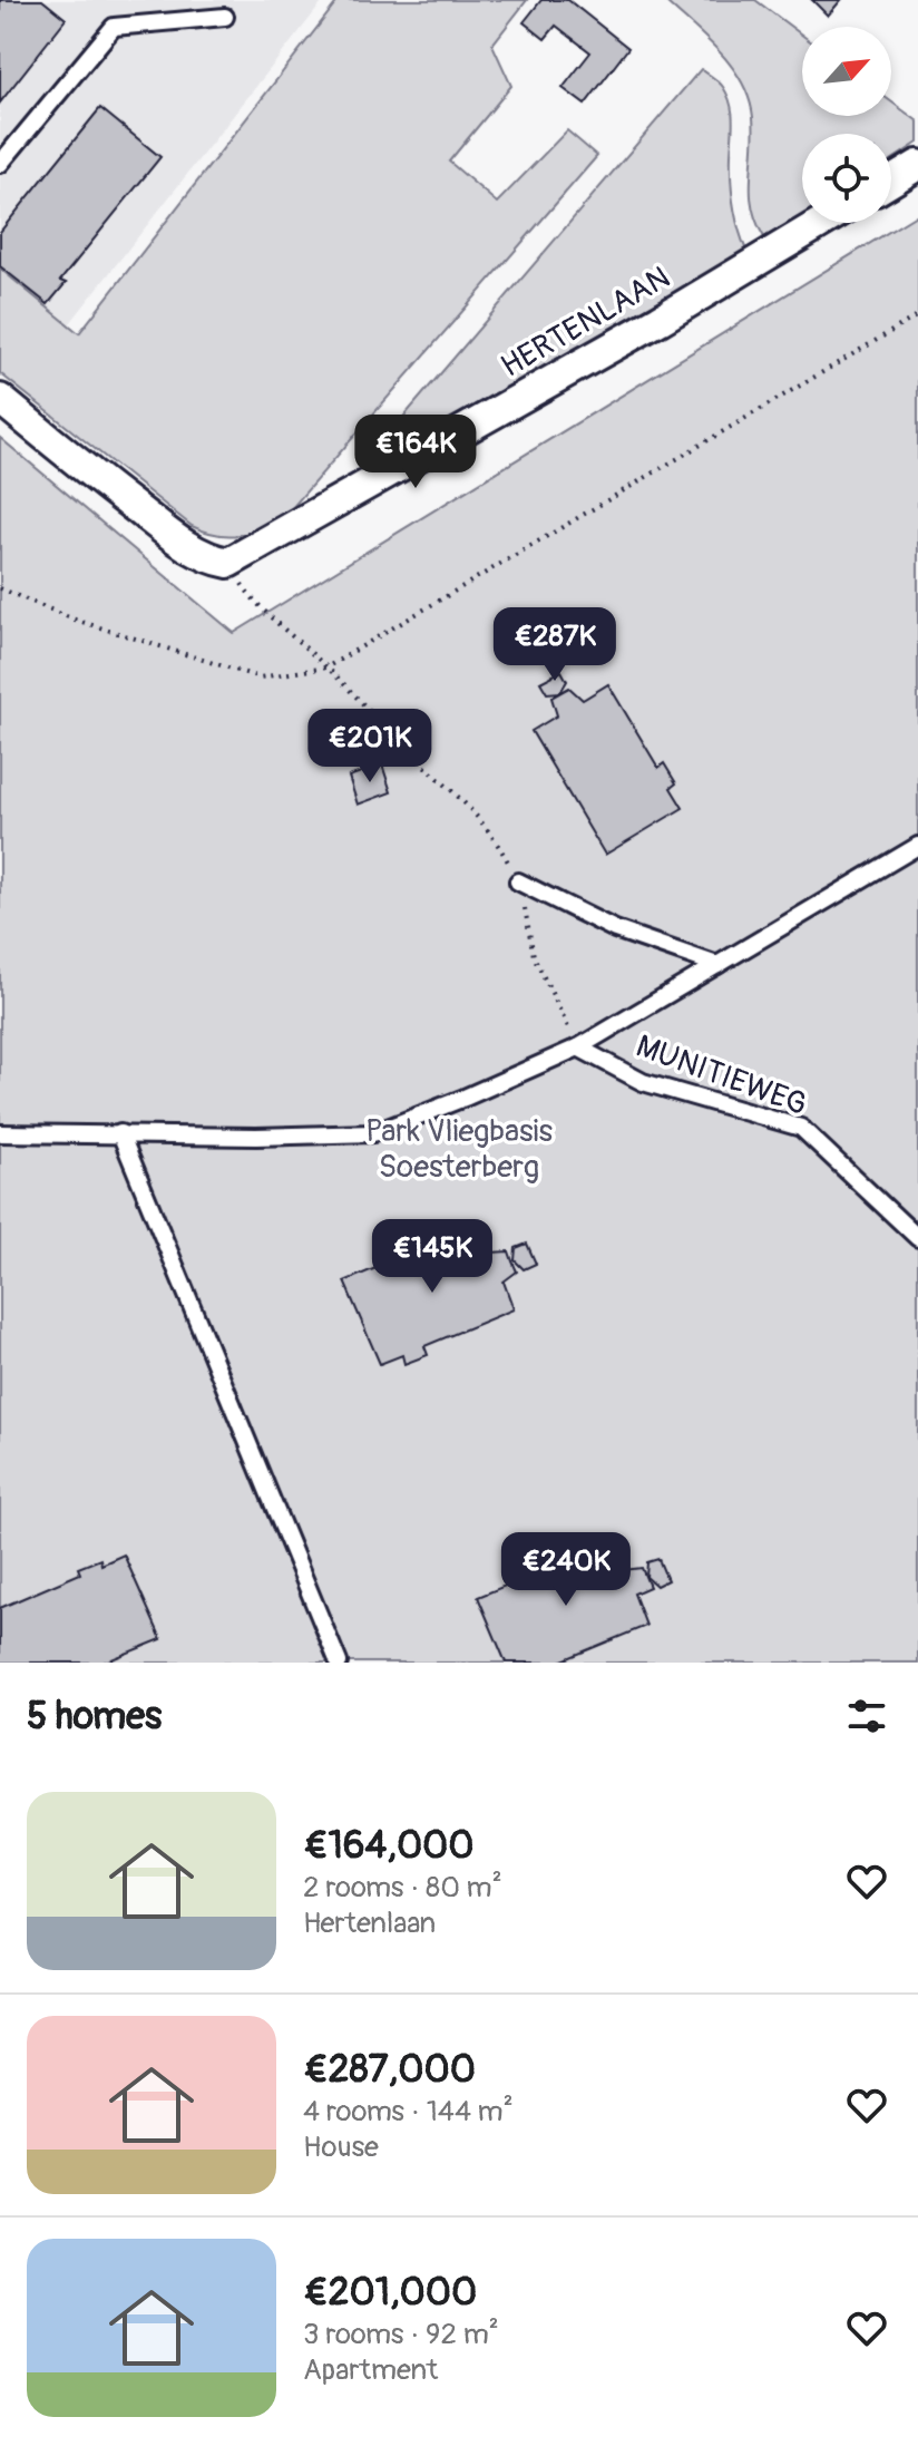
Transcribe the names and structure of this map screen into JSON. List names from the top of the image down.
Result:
{
  "streets": {
    "street": ["HERTENLAAN"],
    "lane": ["MUNITIEWEG"]
  },
  "parks": ["Park Vliegbasis Soesterberg"],
  "north": "top right",
  "page": {
    "price": [
      "€164K",
      "€287K",
      "€201K",
      "€145K",
      "€240K"
    ],
    "heading": "5 homes",
    "list": [
      {
        "name": "€164,000",
        "note": "2 rooms · 80 m² · Hertenlaan"
      },
      {
        "name": "€287,000",
        "note": "4 rooms · 144 m² · House"
      },
      {
        "name": "€201,000",
        "note": "3 rooms · 92 m² · Apartment"
      }
    ]
  }
}
